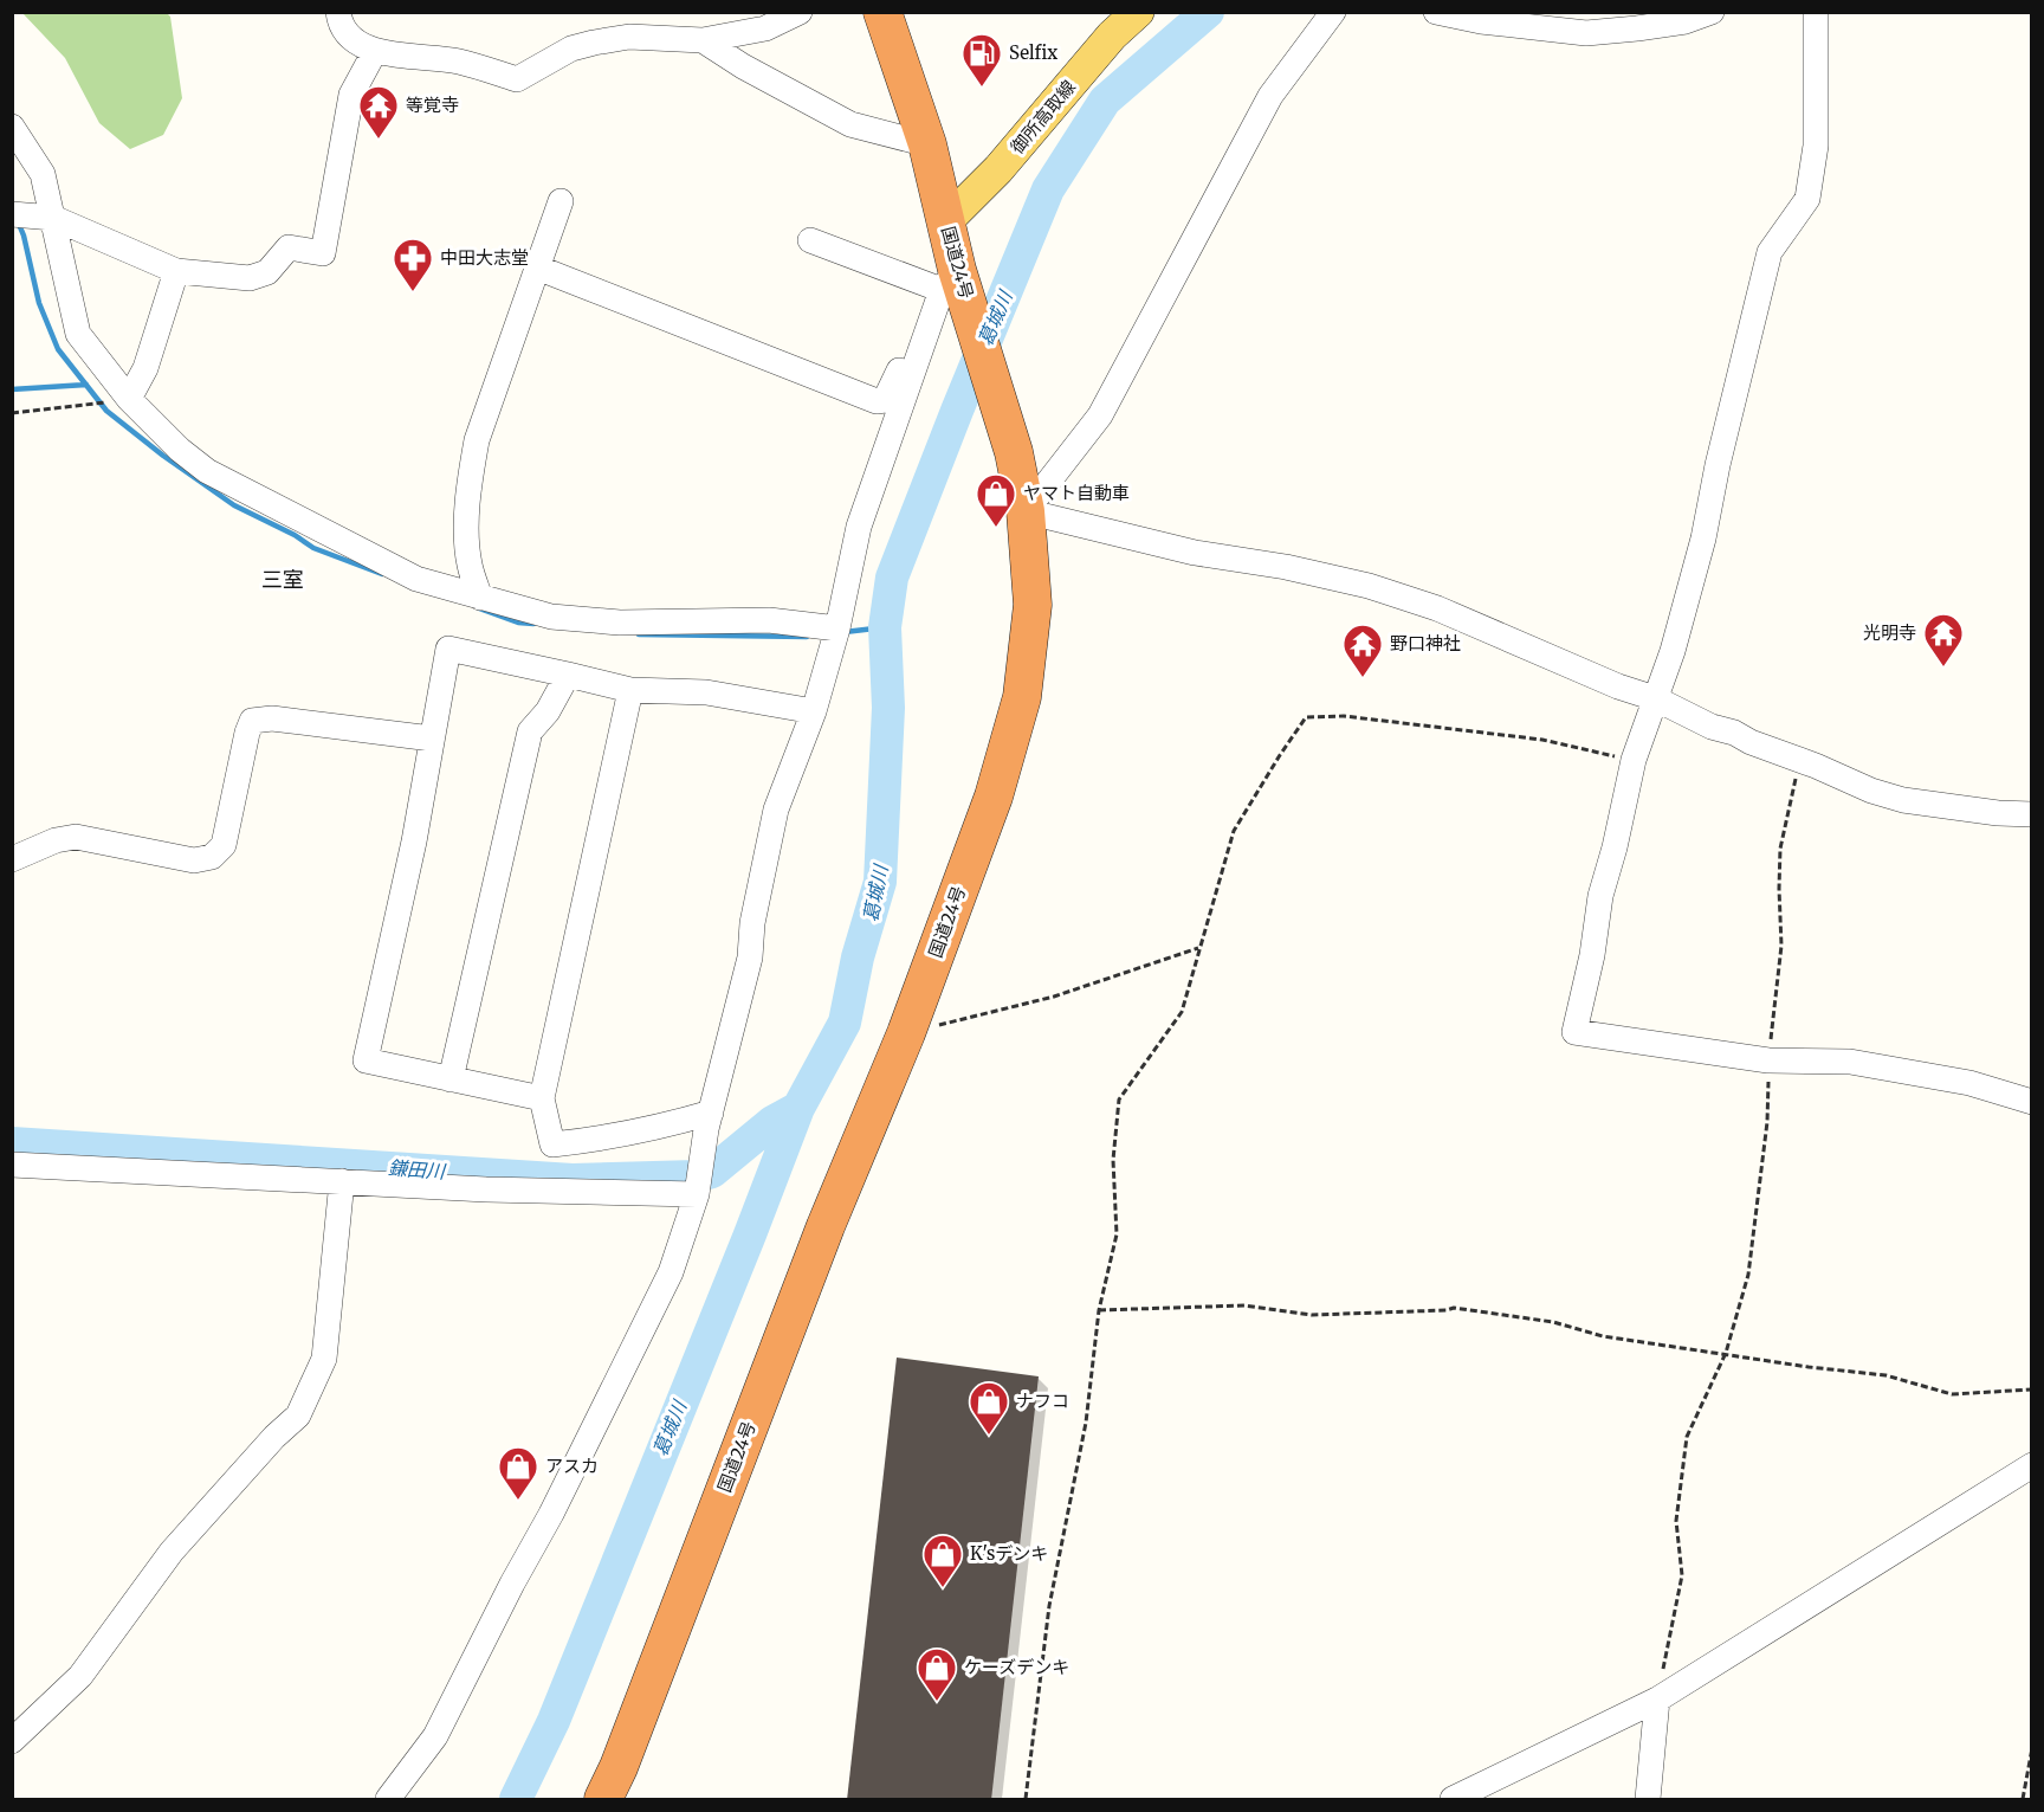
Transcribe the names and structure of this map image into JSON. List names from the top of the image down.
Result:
{
  "streets": {
    "highway": ["国道24号"],
    "main road": ["御所高取線"]
  },
  "crossings": [
    ["御所高取線", "国道24号"]
  ],
  "districts": ["三室"],
  "water": ["葛城川", "鎌田川"],
  "places": {
    "fuel station": ["Selfix"],
    "temple": ["等覚寺", "光明寺", "野口神社"],
    "pharmacy": ["中田大志堂"],
    "shop": [
      "ヤマト自動車",
      "ナフコ",
      "アスカ",
      "K'sデンキ",
      "ケーズデンキ"
    ]
  }
}
